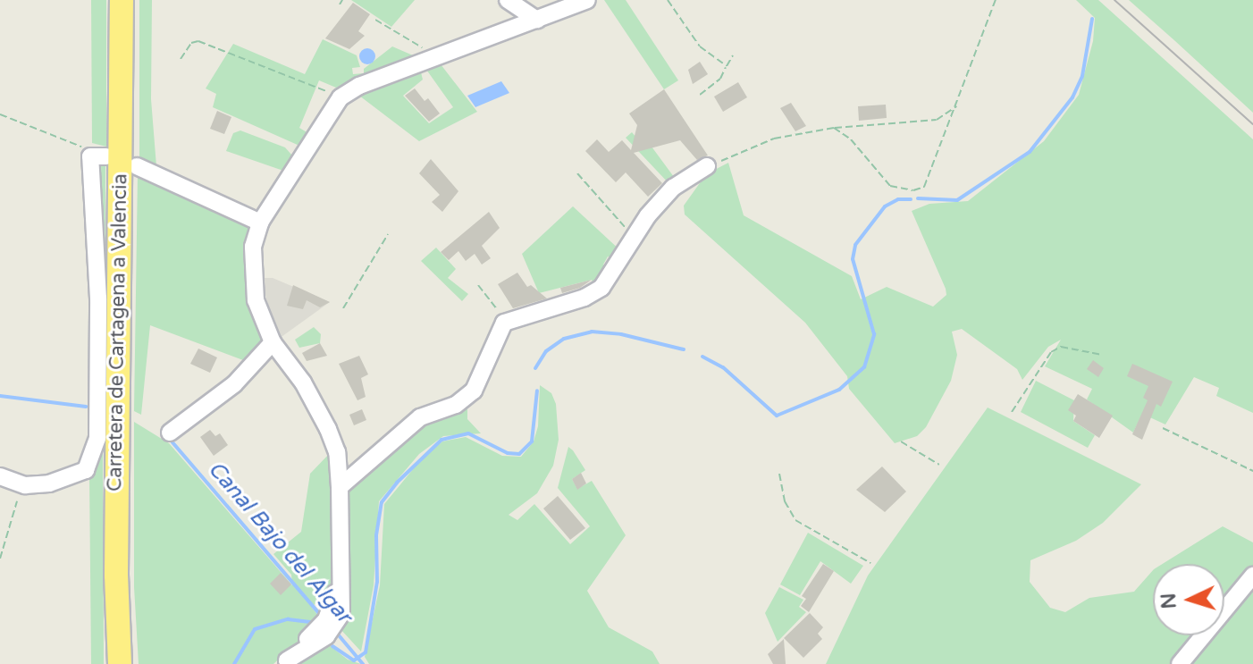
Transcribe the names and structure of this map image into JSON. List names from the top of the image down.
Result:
{
  "streets": {
    "highway": ["Carretera de Cartagena a Valencia"]
  },
  "water": ["Canal Bajo del Algar"],
  "north": "left"
}
